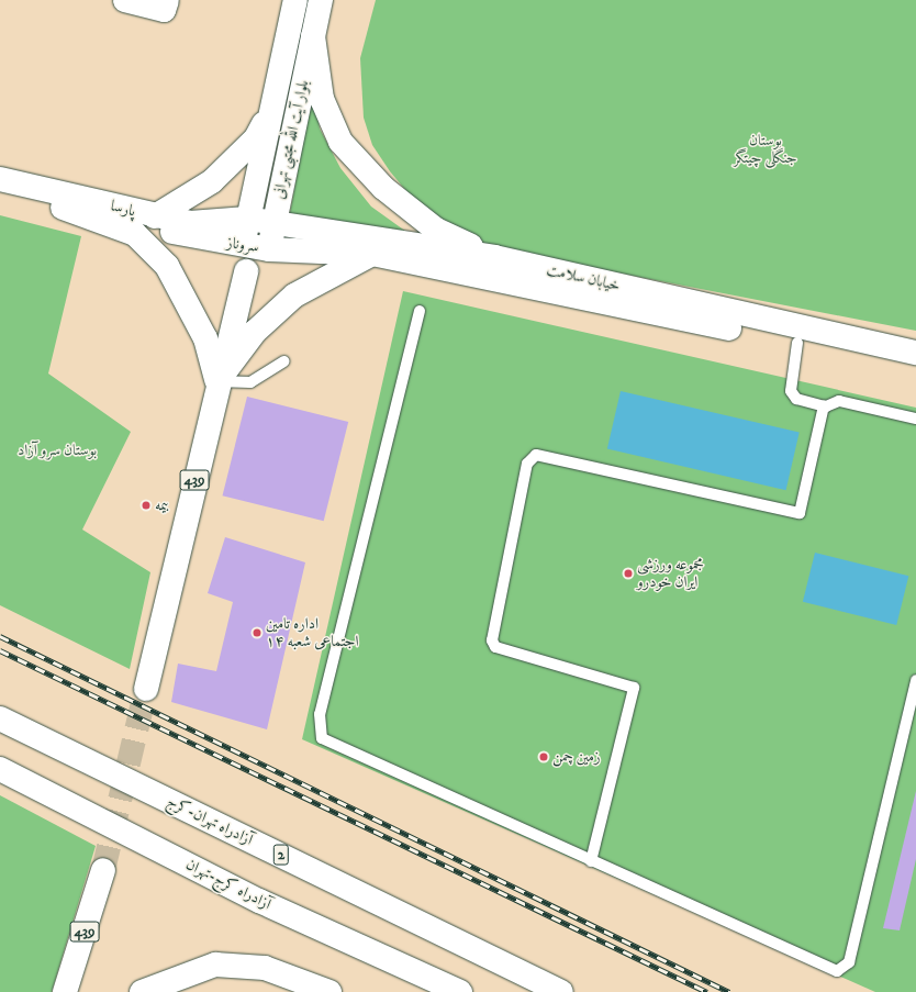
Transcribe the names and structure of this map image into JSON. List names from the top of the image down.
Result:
{
  "streets": {
    "main road": [
      "بلوار آیت الله مجتبی تهرانی",
      "پارسا",
      "سروناز",
      "خیابان سلامت",
      "439",
      "آزادراه تهران-کرج",
      "2",
      "آزادراه کرج-تهران"
    ]
  },
  "crossings": [
    ["بلوار آیت الله مجتبی تهرانی", "پارسا"],
    ["بلوار آیت الله مجتبی تهرانی", "سروناز"],
    ["بلوار آیت الله مجتبی تهرانی", "خیابان سلامت"],
    ["بلوار آیت الله مجتبی تهرانی", "439"],
    ["پارسا", "سروناز"],
    ["پارسا", "خیابان سلامت"],
    ["سروناز", "خیابان سلامت"]
  ],
  "parks": ["بوستان جنگلی چیتگر", "بوستان سرو آزاد"],
  "places": [
    "بیمه",
    "مجموعه ورزشی ایران خودرو",
    "اداره تامین اجتماعی شعبه ۱۴",
    "زمین چمن"
  ]
}
